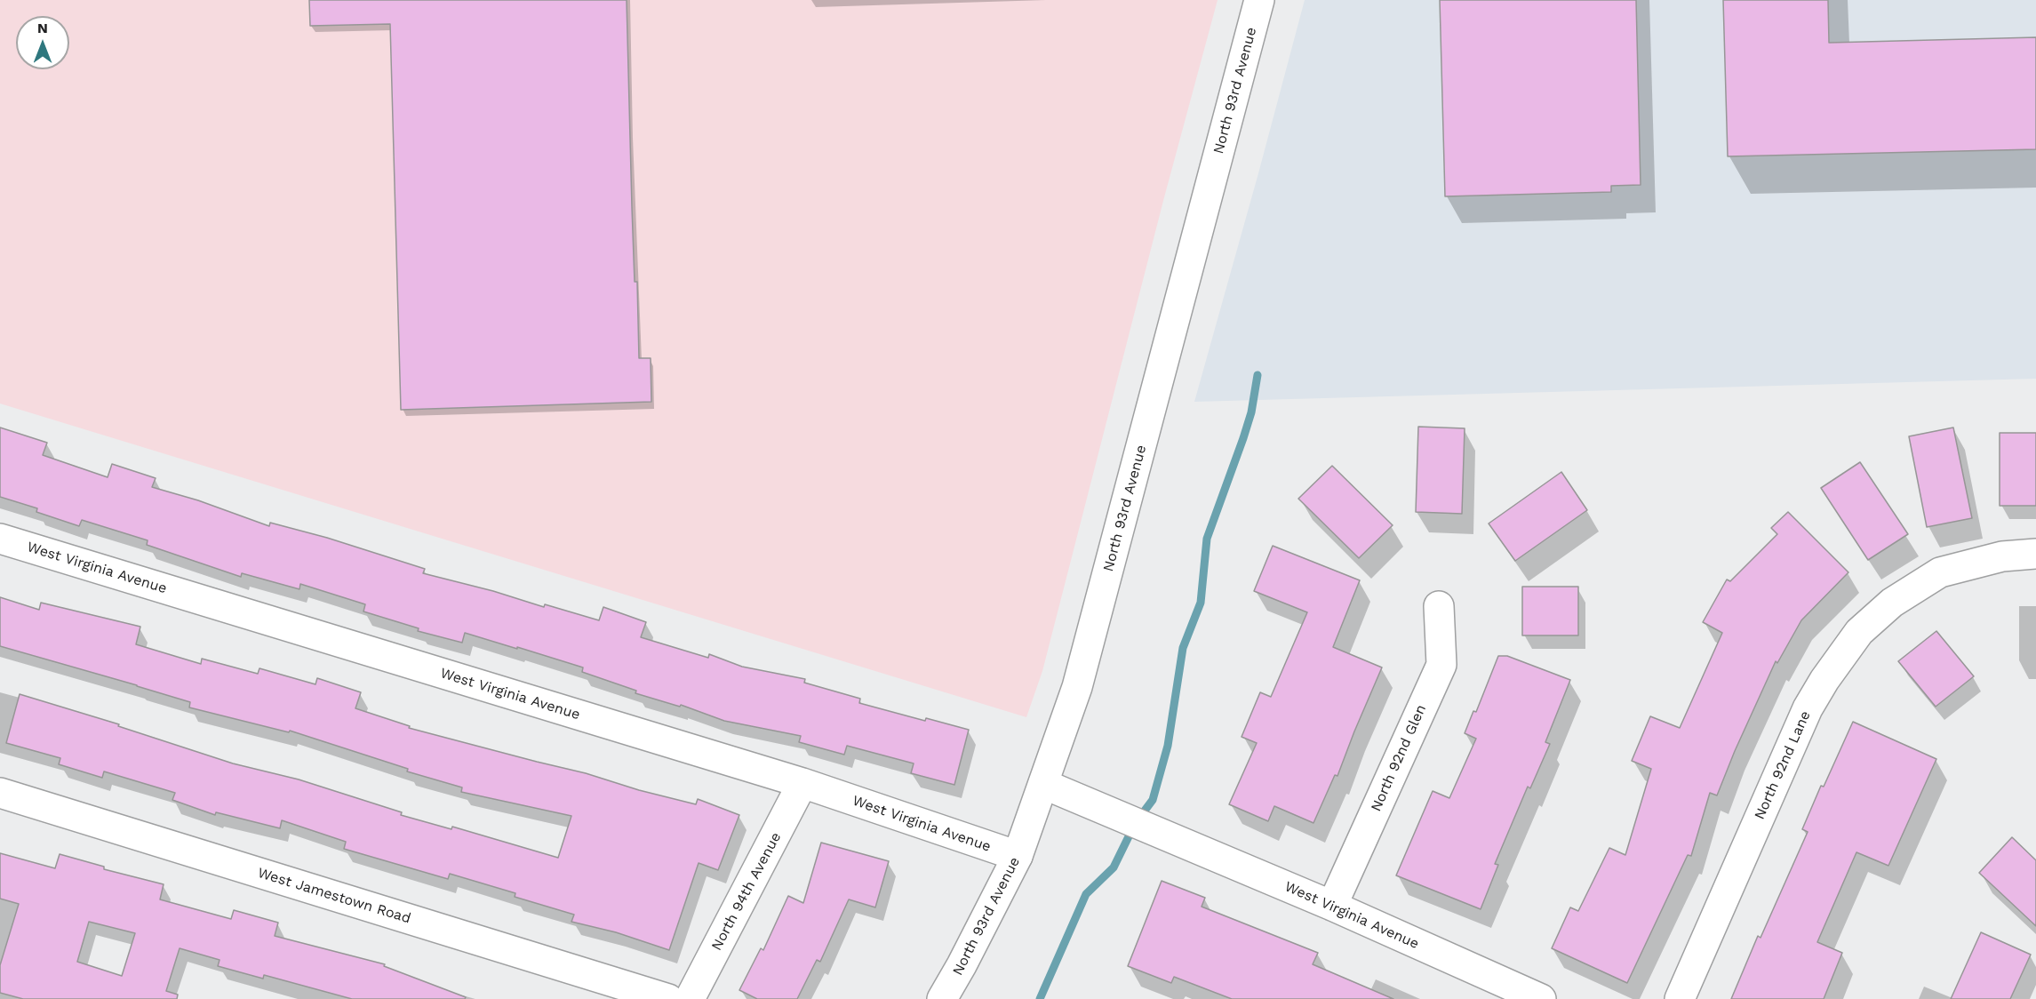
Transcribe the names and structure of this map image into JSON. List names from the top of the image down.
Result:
{
  "streets": {
    "street": [
      "North 93rd Avenue",
      "West Virginia Avenue",
      "North 92nd Glen",
      "North 92nd Lane",
      "North 94th Avenue",
      "West Jamestown Road"
    ]
  },
  "crossings": [
    ["North 93rd Avenue", "West Virginia Avenue"],
    ["West Virginia Avenue", "North 92nd Glen"],
    ["West Virginia Avenue", "North 94th Avenue"]
  ],
  "north": "top"
}
